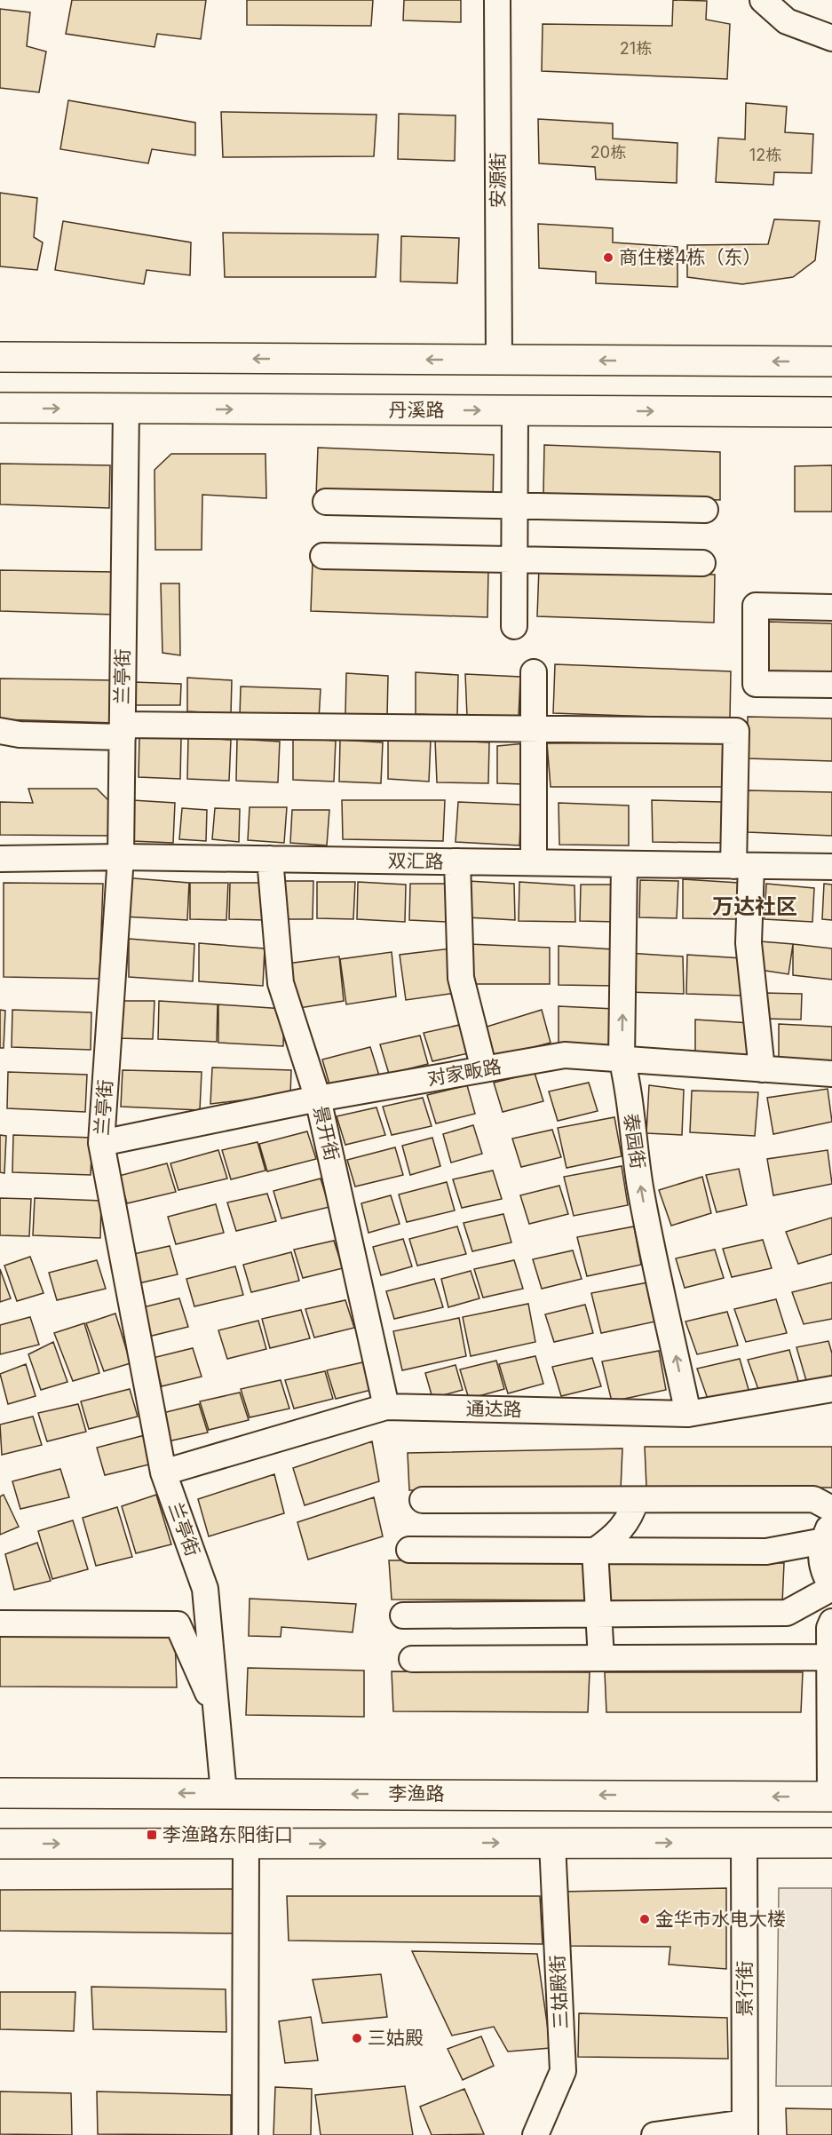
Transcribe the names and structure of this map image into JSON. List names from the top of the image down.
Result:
{
  "streets": {
    "main road": ["丹溪路", "李渔路"],
    "street": [
      "安源街",
      "兰亭街",
      "双汇路",
      "对家畈路",
      "景开街",
      "泰园街",
      "通达路",
      "景行街",
      "三姑殿街"
    ]
  },
  "crossings": [
    ["丹溪路", "兰亭街"],
    ["兰亭街", "双汇路"],
    ["兰亭街", "对家畈路"],
    ["兰亭街", "通达路"],
    ["兰亭街", "李渔路"],
    ["双汇路", "景开街"],
    ["双汇路", "泰园街"],
    ["对家畈路", "景开街"],
    ["对家畈路", "泰园街"],
    ["景开街", "通达路"],
    ["泰园街", "通达路"]
  ],
  "districts": ["万达社区"],
  "places": {
    "other": ["商住楼4栋（东）", "金华市水电大楼", "三姑殿"],
    "transit": ["李渔路东阳街口"]
  },
  "house_numbers": ["21栋", "20栋", "12栋"]
}
